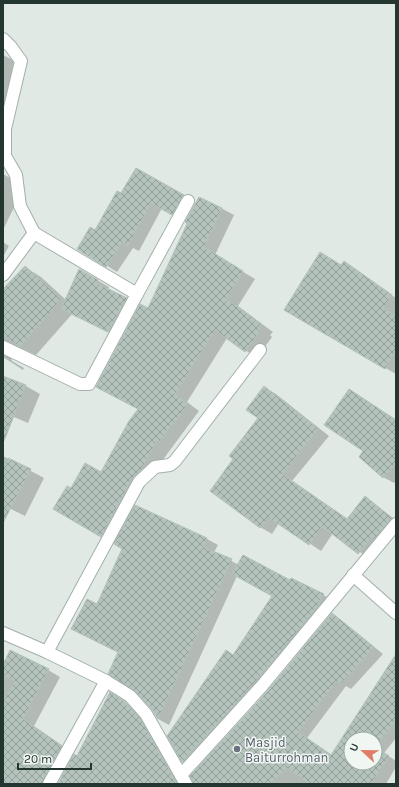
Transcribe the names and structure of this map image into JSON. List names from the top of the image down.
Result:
{
  "places": ["Masjid Baiturrohman"],
  "scale_bar": "20 m",
  "north": "left"
}
